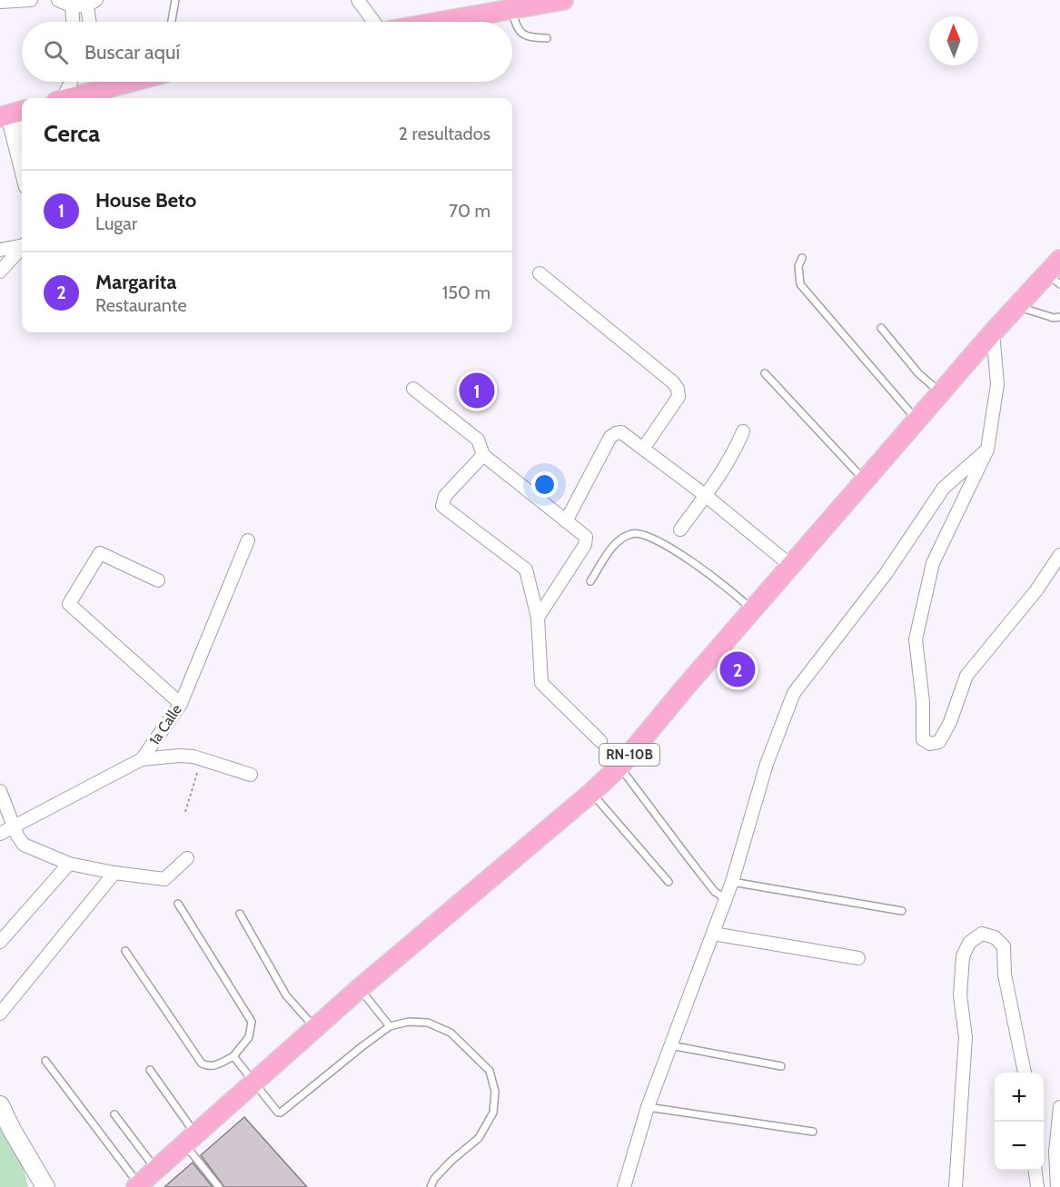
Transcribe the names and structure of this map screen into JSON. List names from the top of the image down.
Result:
{
  "streets": {
    "main road": ["RN-10B"],
    "street": ["1a Calle"]
  },
  "north": "top",
  "page": {
    "search": "Buscar aquí",
    "heading": ["Cerca", "2 resultados"],
    "list": [
      {
        "mark": "1",
        "name": "House Beto",
        "note": "Lugar",
        "value": "70 m"
      },
      {
        "mark": "2",
        "name": "Margarita",
        "note": "Restaurante",
        "value": "150 m"
      }
    ],
    "pins": ["1", "2"],
    "map_buttons": ["+", "−"]
  }
}
